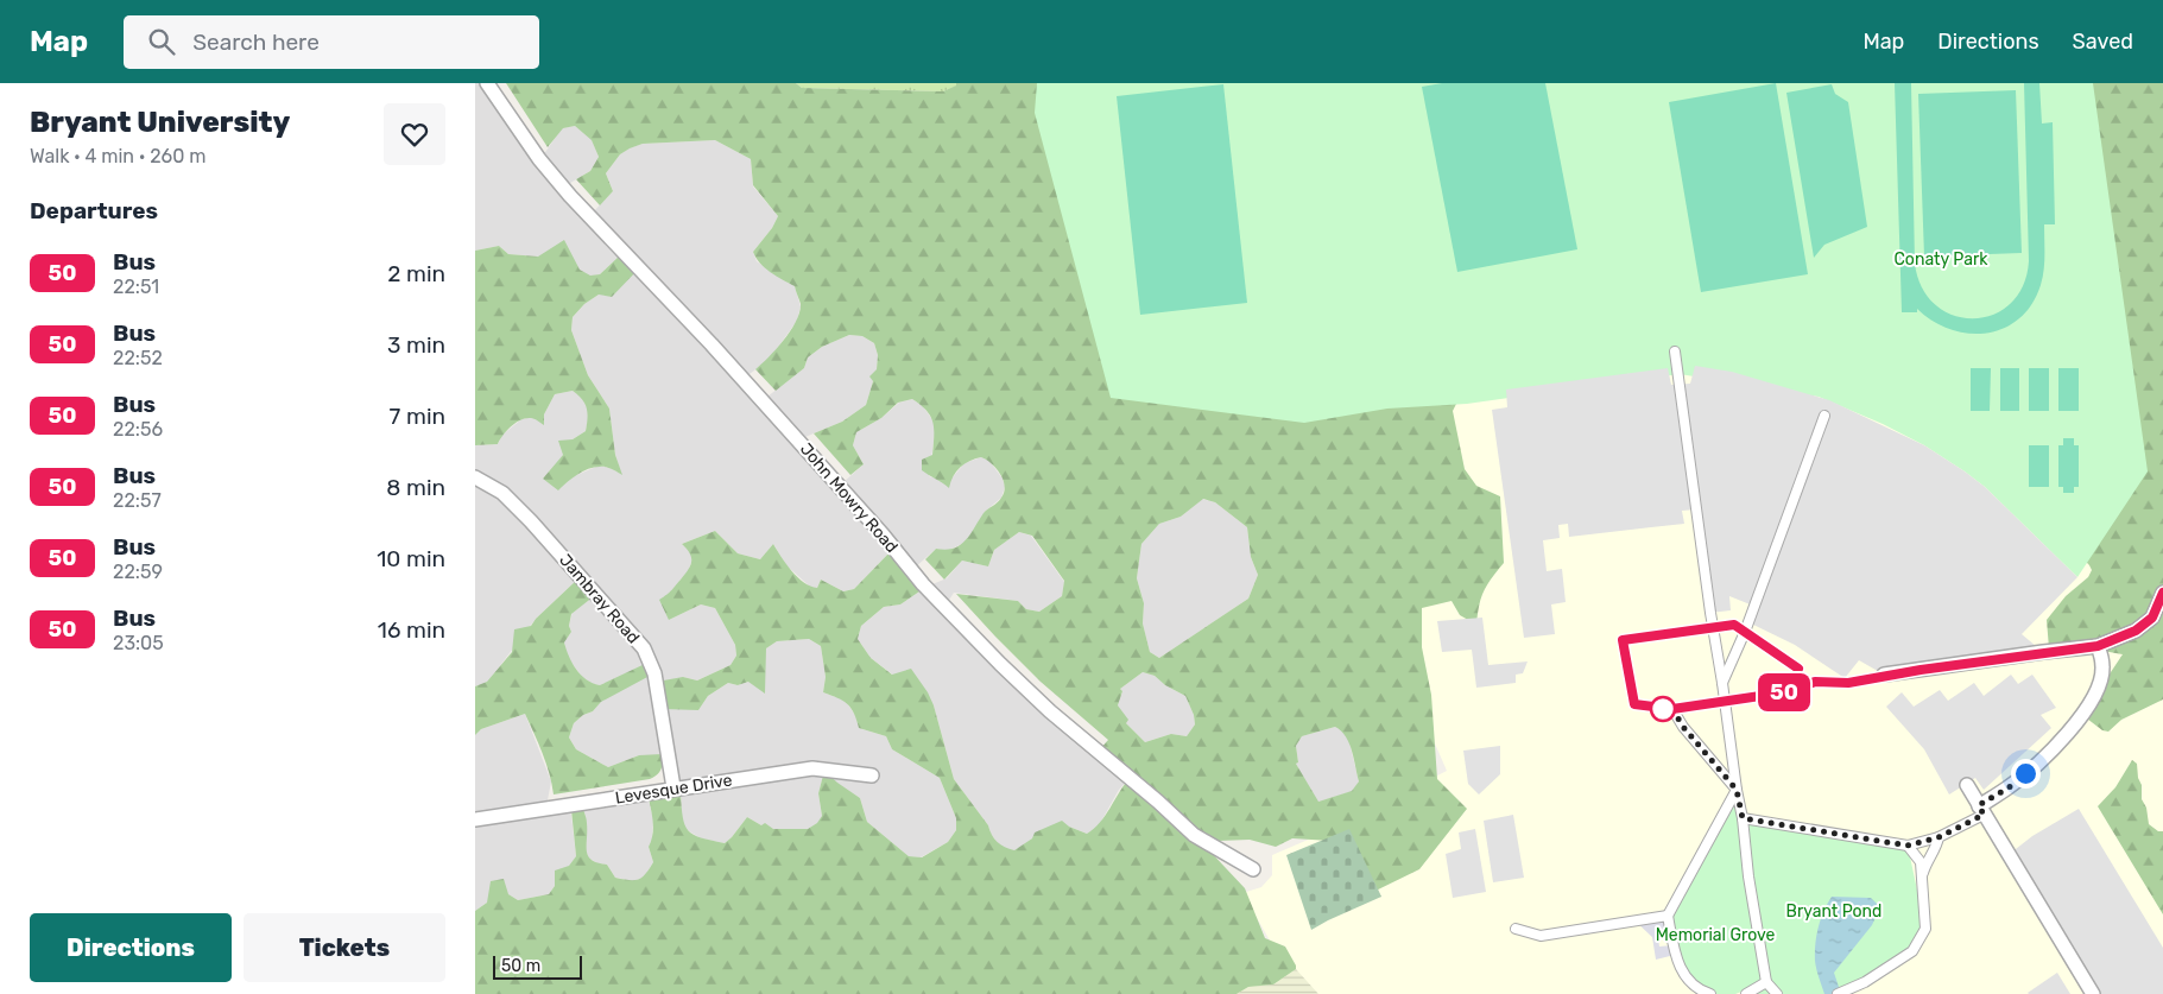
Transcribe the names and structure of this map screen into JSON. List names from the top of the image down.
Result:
{
  "streets": {
    "street": ["John Mowry Road", "Jambray Road", "Levesque Drive"]
  },
  "crossings": [
    ["Jambray Road", "Levesque Drive"]
  ],
  "parks": ["Conaty Park", "Bryant Pond", "Memorial Grove"],
  "lines": ["bus line 50"],
  "scale_bar": "50 m",
  "page": {
    "header": "Map",
    "search": "Search here",
    "nav": ["Map", "Directions", "Saved"],
    "heading": [
      ["Bryant University", "Walk · 4 min · 260 m"],
      "Departures"
    ],
    "on_map": "50",
    "list": [
      {
        "mark": "50",
        "name": "Bus",
        "note": "22:51",
        "value": "2 min"
      },
      {
        "mark": "50",
        "name": "Bus",
        "note": "22:52",
        "value": "3 min"
      },
      {
        "mark": "50",
        "name": "Bus",
        "note": "22:56",
        "value": "7 min"
      },
      {
        "mark": "50",
        "name": "Bus",
        "note": "22:57",
        "value": "8 min"
      },
      {
        "mark": "50",
        "name": "Bus",
        "note": "22:59",
        "value": "10 min"
      },
      {
        "mark": "50",
        "name": "Bus",
        "note": "23:05",
        "value": "16 min"
      }
    ],
    "buttons": ["Directions", "Tickets"],
    "scale": "50 m"
  }
}
